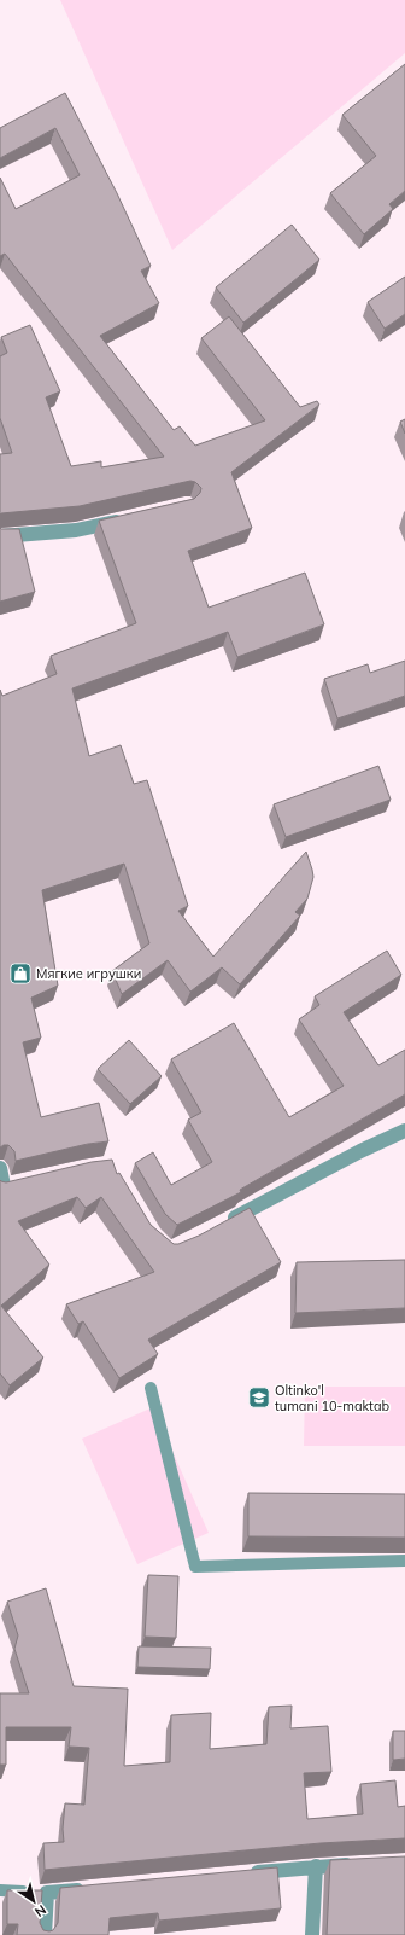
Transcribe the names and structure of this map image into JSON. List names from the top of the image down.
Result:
{
  "places": {
    "shop": ["Мягкие игрушки"],
    "school or university": ["Oltinko'l tumani 10-maktab"]
  },
  "north": "bottom right"
}
